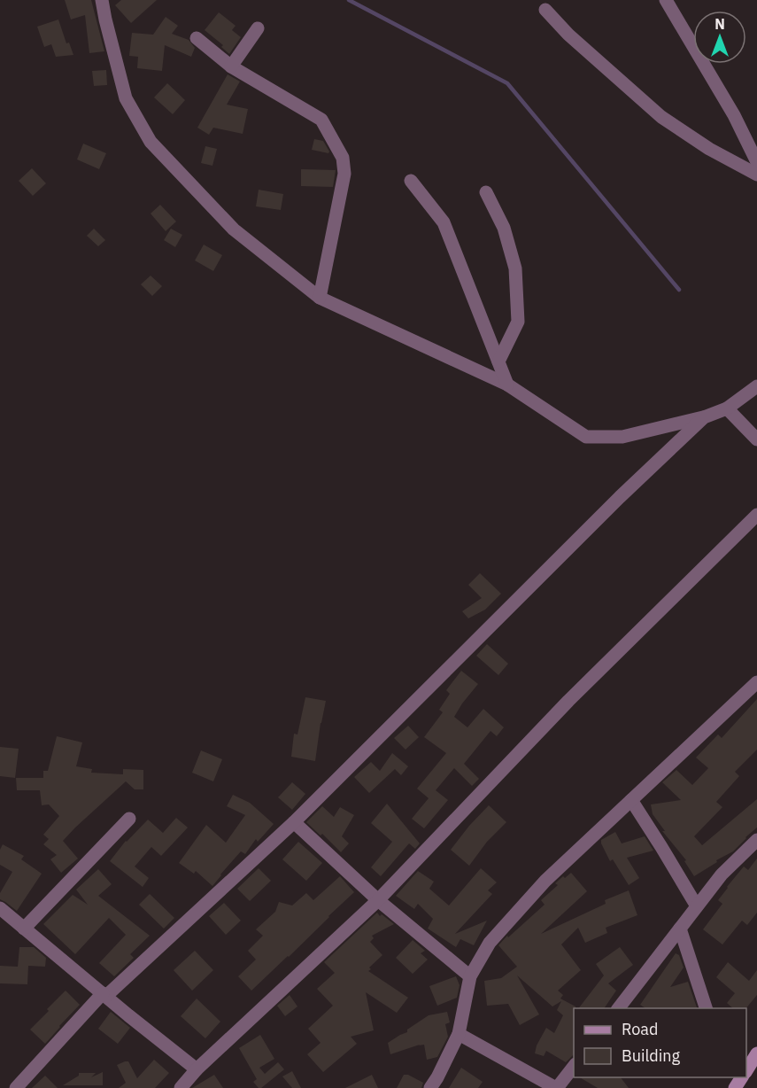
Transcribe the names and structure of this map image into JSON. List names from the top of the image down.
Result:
{
  "legend": ["Road", "Building"],
  "north": "top"
}
